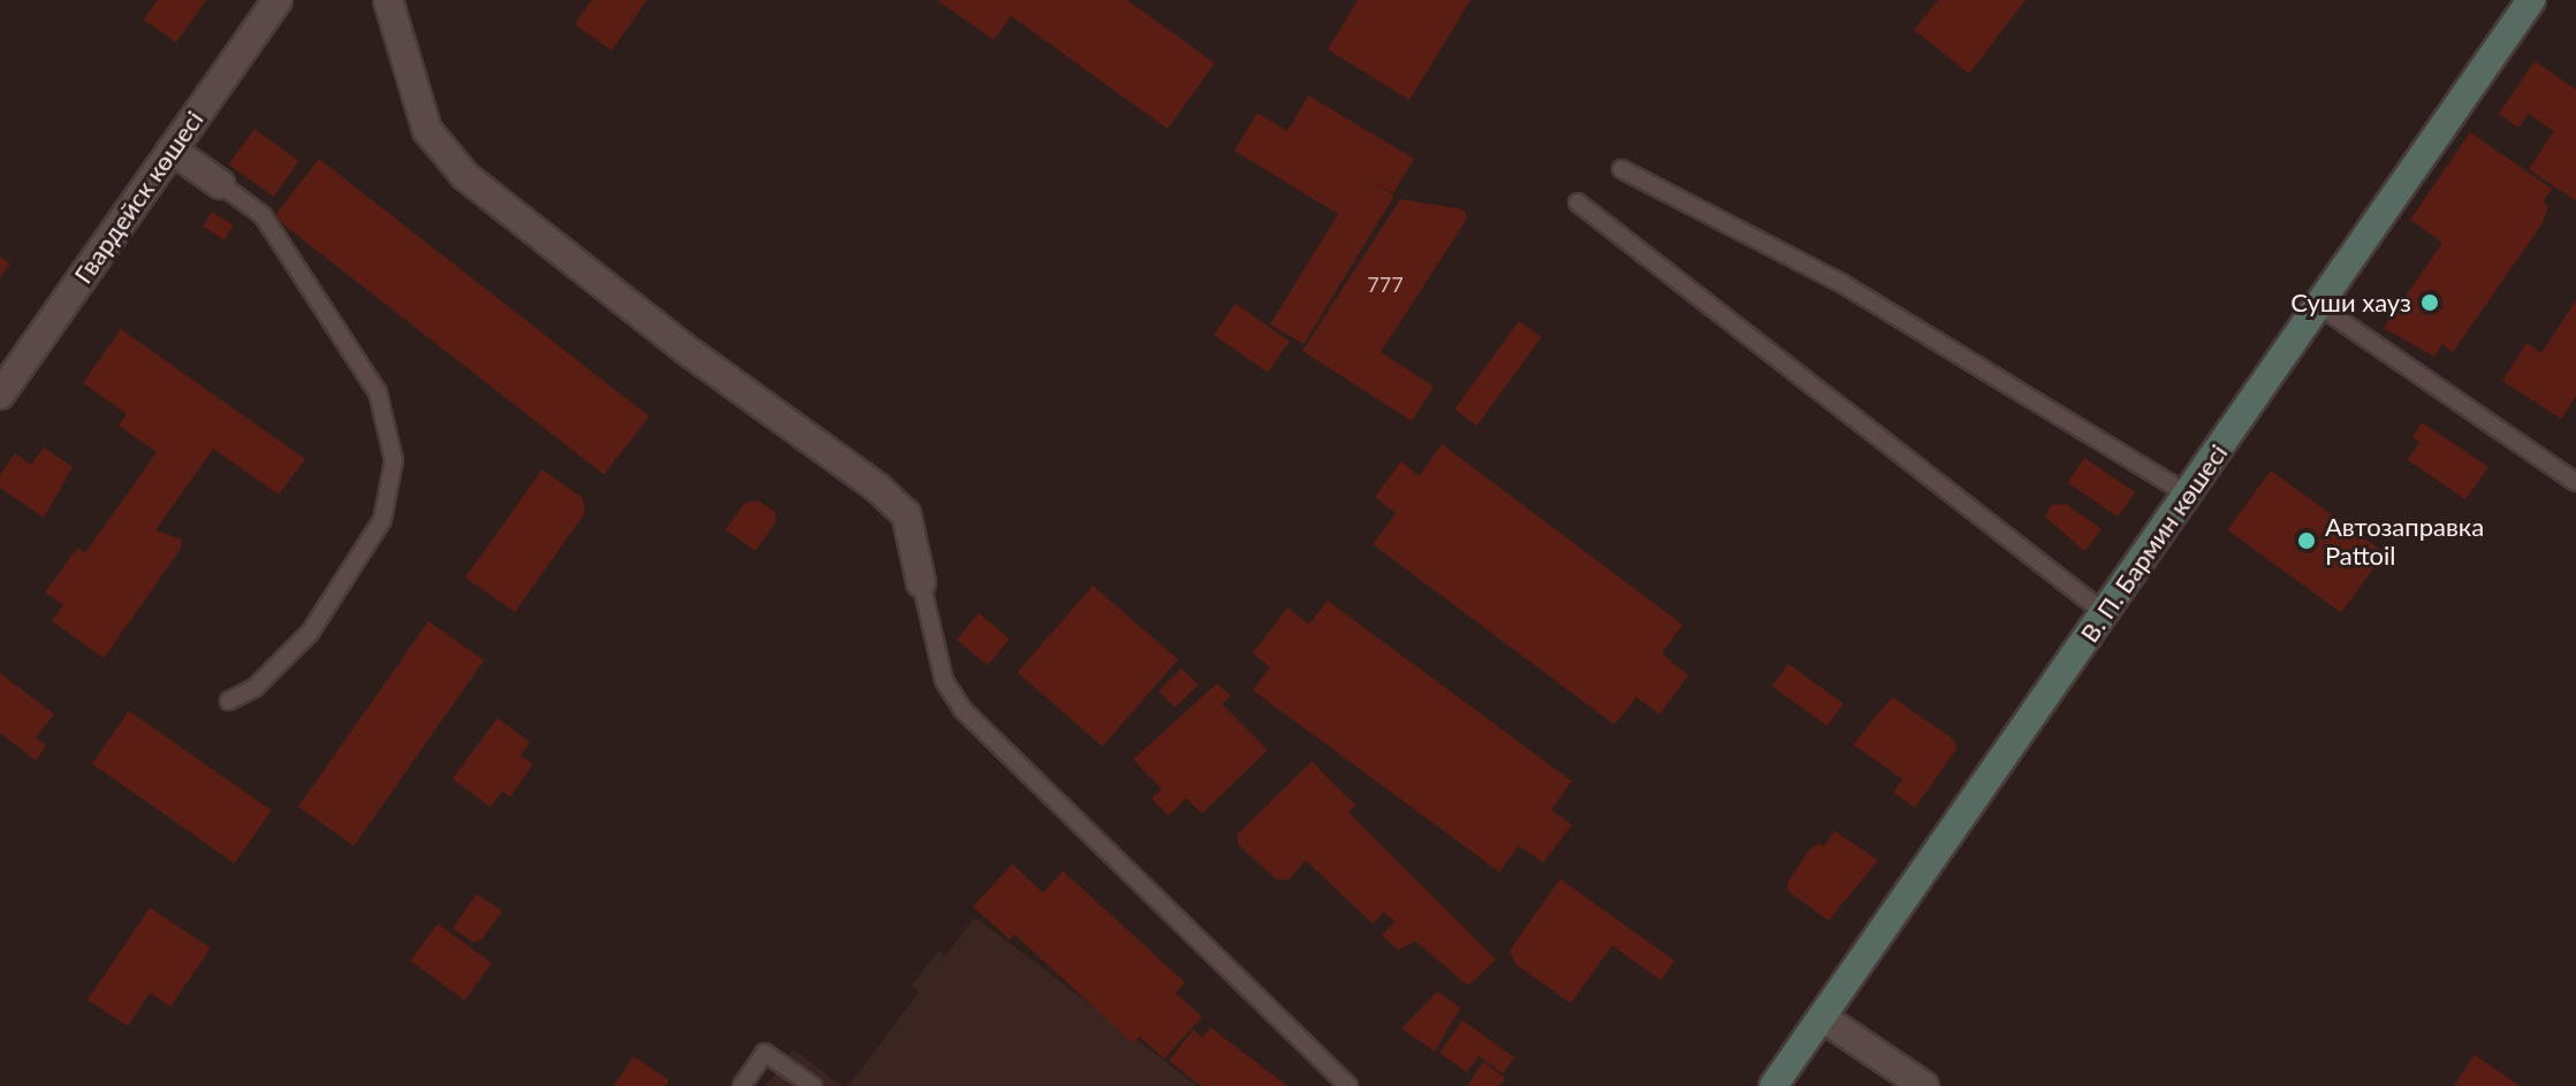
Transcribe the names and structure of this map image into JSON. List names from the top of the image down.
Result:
{
  "streets": {
    "street": ["Гвардейск көшесі", "В. П. Бармин көшесі"]
  },
  "places": ["Суши хауз", "Автозаправка Pattoil"],
  "house_numbers": ["777"]
}
